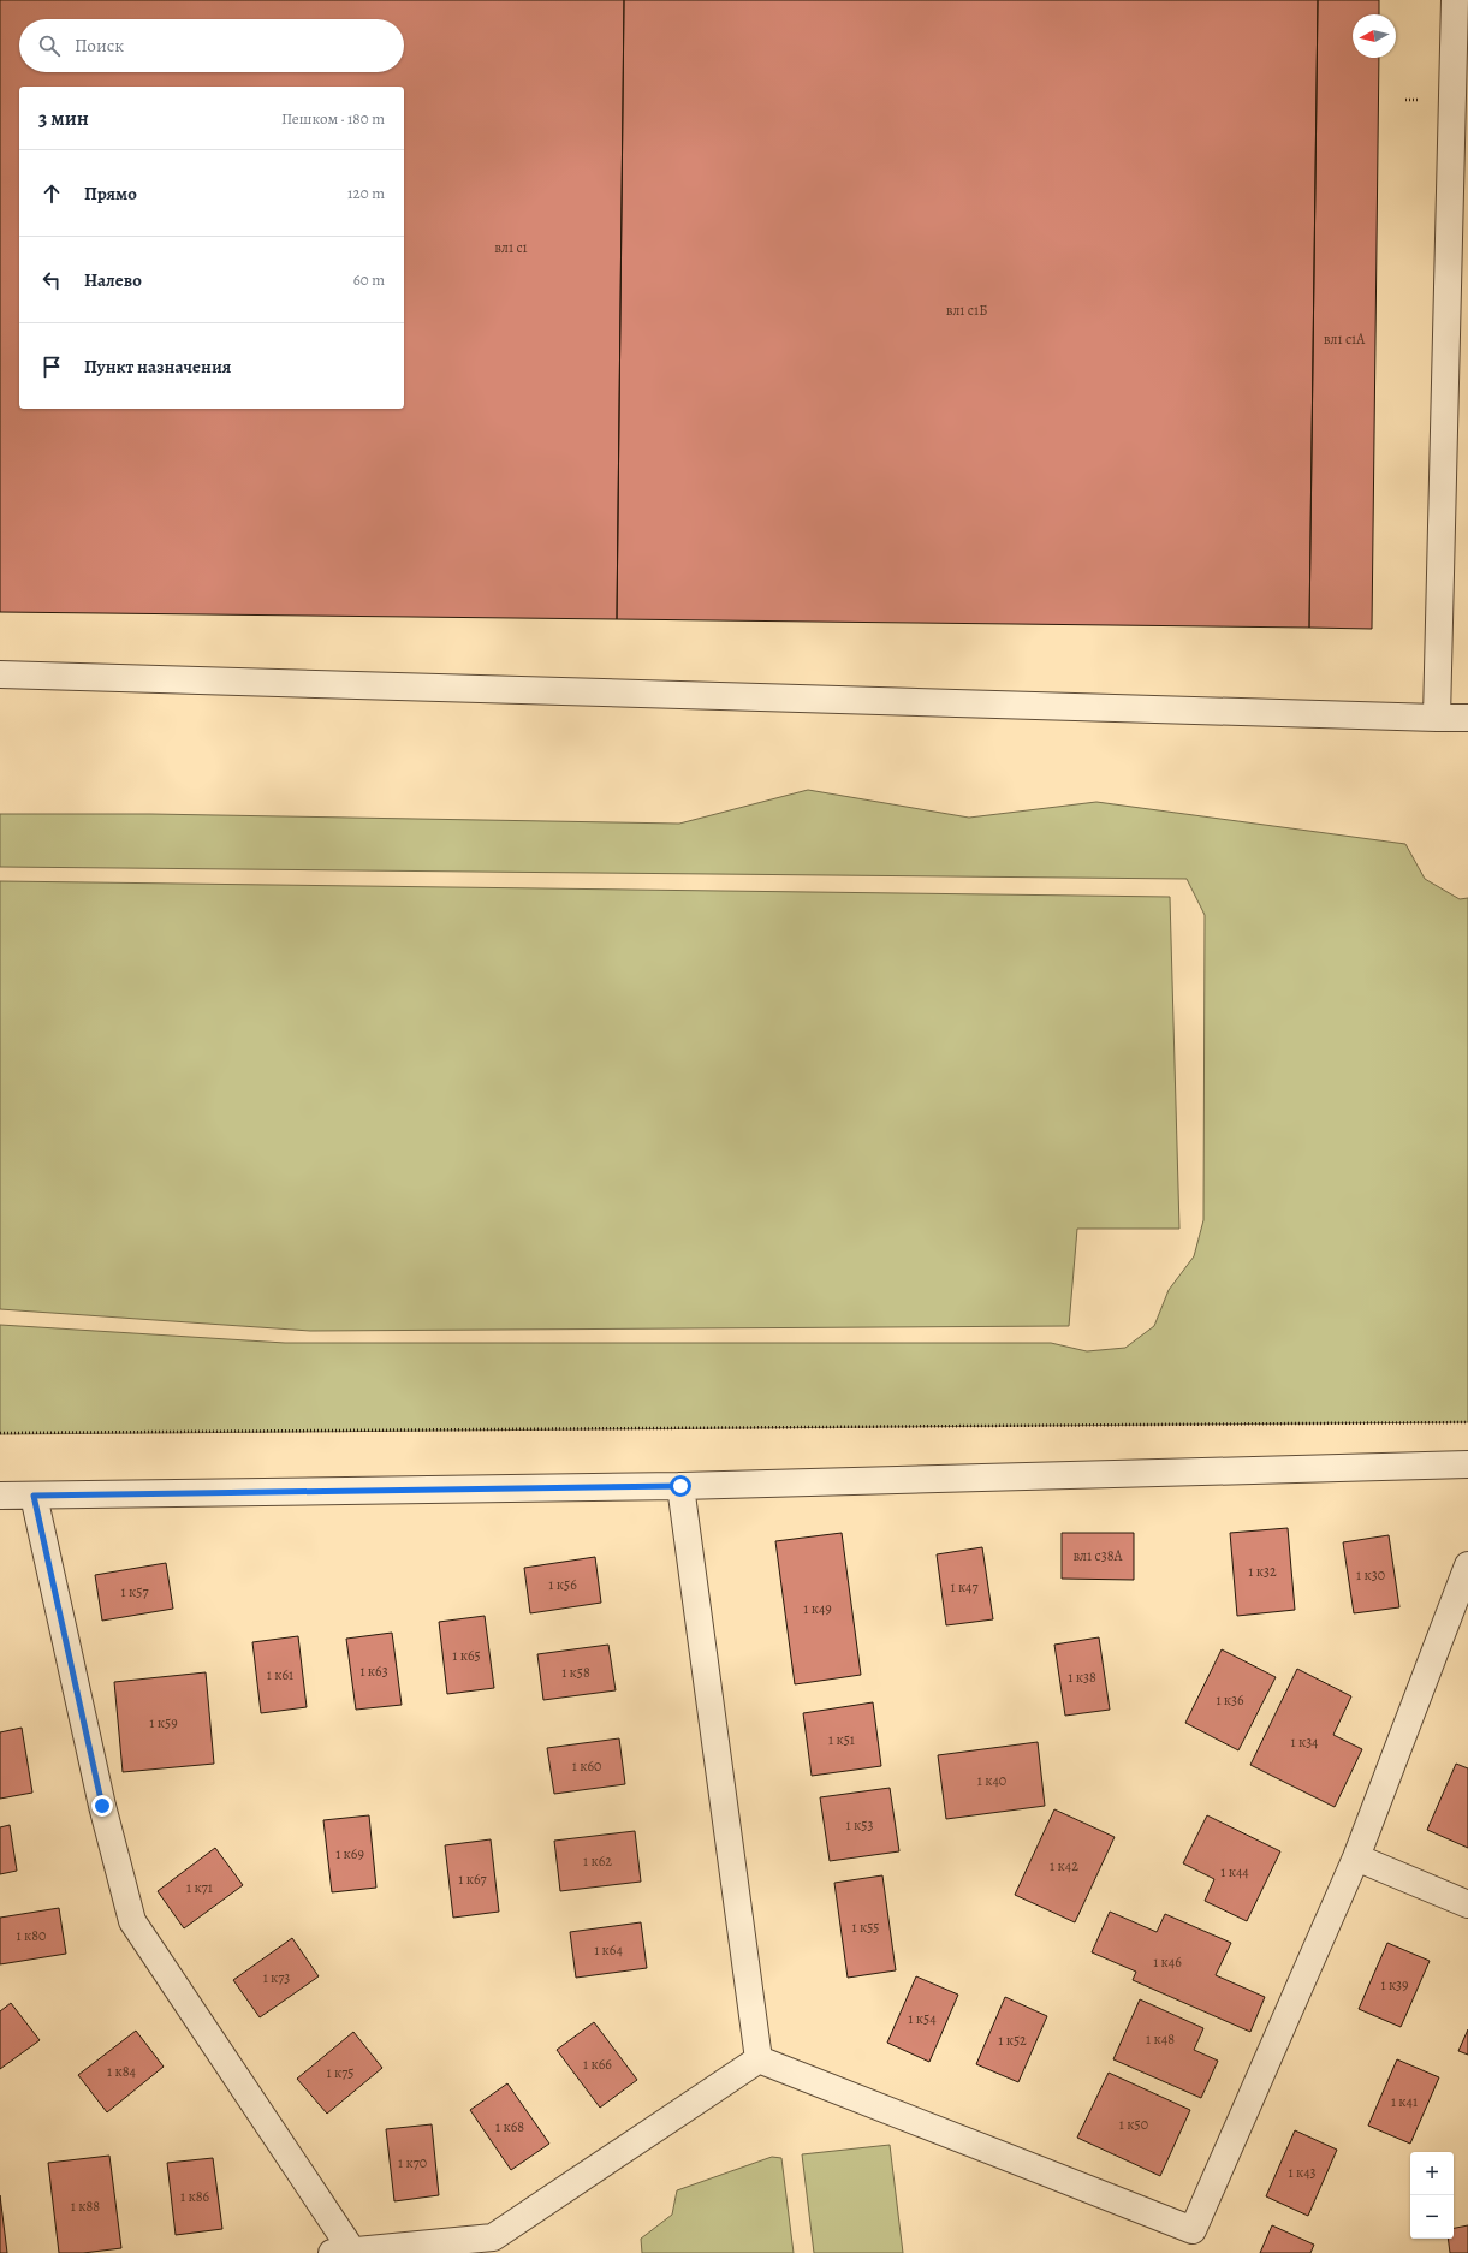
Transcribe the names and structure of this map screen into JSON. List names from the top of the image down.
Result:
{
  "house_numbers": [
    "вл1 с1",
    "вл1 с1Б",
    "вл1 с1А",
    "вл1 с38А",
    "1 к32",
    "1 к30",
    "1 к56",
    "1 к47",
    "1 к57",
    "1 к49",
    "1 к65",
    "1 к63",
    "1 к58",
    "1 к61",
    "1 к38",
    "1 к36",
    "1 к59",
    "1 к51",
    "1 к34",
    "1 к60",
    "1 к40",
    "1 к53",
    "1 к69",
    "1 к62",
    "1 к42",
    "1 к44",
    "1 к67",
    "1 к71",
    "1 к55",
    "1 к80",
    "1 к64",
    "1 к46",
    "1 к73",
    "1 к39",
    "1 к54",
    "1 к48",
    "1 к52",
    "1 к66",
    "1 к84",
    "1 к75",
    "1 к41",
    "1 к50",
    "1 к68",
    "1 к70",
    "1 к43",
    "1 к86",
    "1 к88"
  ],
  "north": "left",
  "page": {
    "search": "Поиск",
    "heading": ["3 мин", "Пешком · 180 m"],
    "list": [
      ["Прямо", "120 m"],
      ["Налево", "60 m"],
      "Пункт назначения"
    ],
    "map_buttons": ["+", "−"]
  }
}
